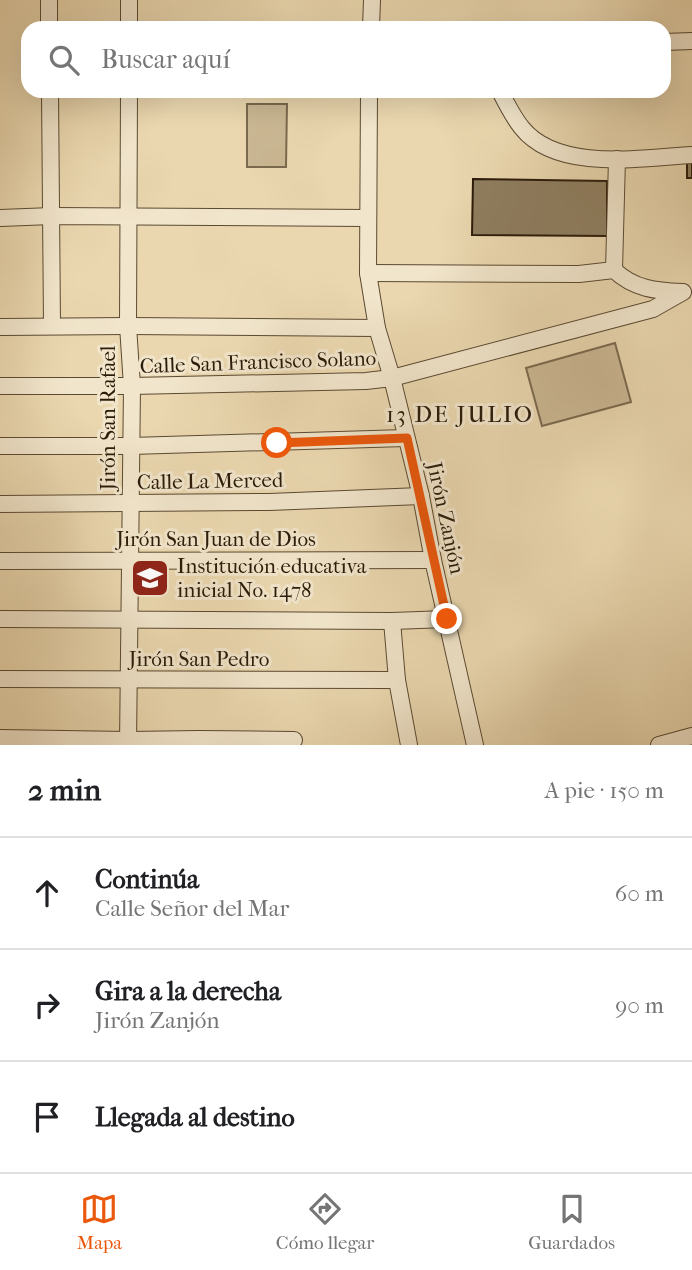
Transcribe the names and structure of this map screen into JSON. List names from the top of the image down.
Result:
{
  "streets": {
    "street": [
      "Calle San Francisco Solano",
      "Jirón San Rafael",
      "Calle La Merced",
      "Jirón Zanjón",
      "Jirón San Juan de Dios",
      "Jirón San Pedro"
    ]
  },
  "crossings": [
    ["Calle San Francisco Solano", "Jirón San Rafael"],
    ["Calle San Francisco Solano", "Jirón Zanjón"],
    ["Jirón San Rafael", "Calle La Merced"],
    ["Jirón San Rafael", "Jirón San Juan de Dios"],
    ["Jirón San Rafael", "Jirón San Pedro"],
    ["Calle La Merced", "Jirón Zanjón"],
    ["Jirón Zanjón", "Jirón San Juan de Dios"]
  ],
  "districts": ["13 DE JULIO"],
  "places": {
    "school or university": ["Institución educativa inicial No. 1478"]
  },
  "page": {
    "search": "Buscar aquí",
    "heading": ["2 min", "A pie · 150 m"],
    "list": [
      ["Continúa", "Calle Señor del Mar", "60 m"],
      ["Gira a la derecha", "Jirón Zanjón", "90 m"],
      "Llegada al destino"
    ],
    "nav": ["Mapa", "Cómo llegar", "Guardados"]
  }
}
